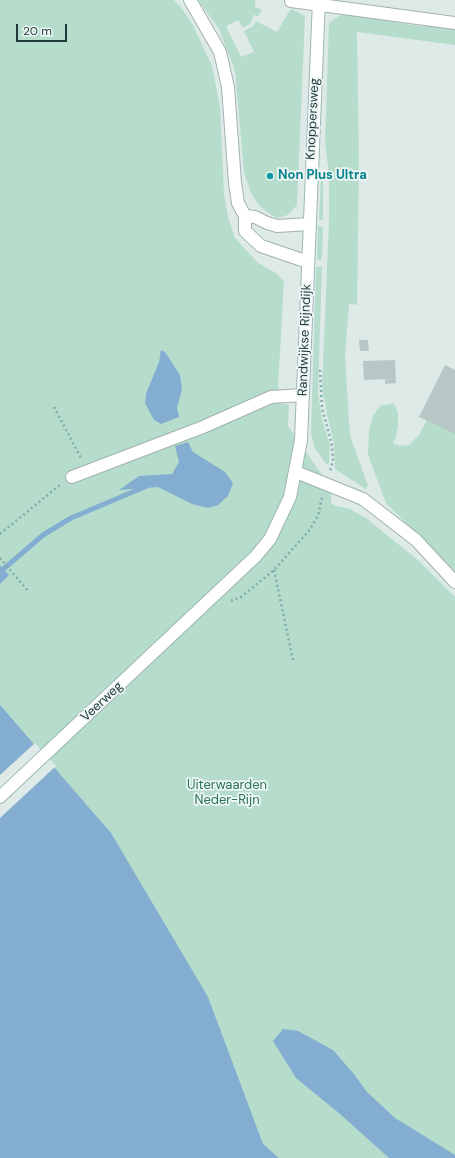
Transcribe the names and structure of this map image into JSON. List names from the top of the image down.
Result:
{
  "streets": {
    "street": ["Knoppersweg", "Randwijkse Rijndijk", "Veerweg"]
  },
  "crossings": [
    ["Knoppersweg", "Randwijkse Rijndijk"],
    ["Randwijkse Rijndijk", "Veerweg"]
  ],
  "parks": ["Uiterwaarden Neder-Rijn"],
  "places": ["Non Plus Ultra"],
  "scale_bar": "20 m"
}
